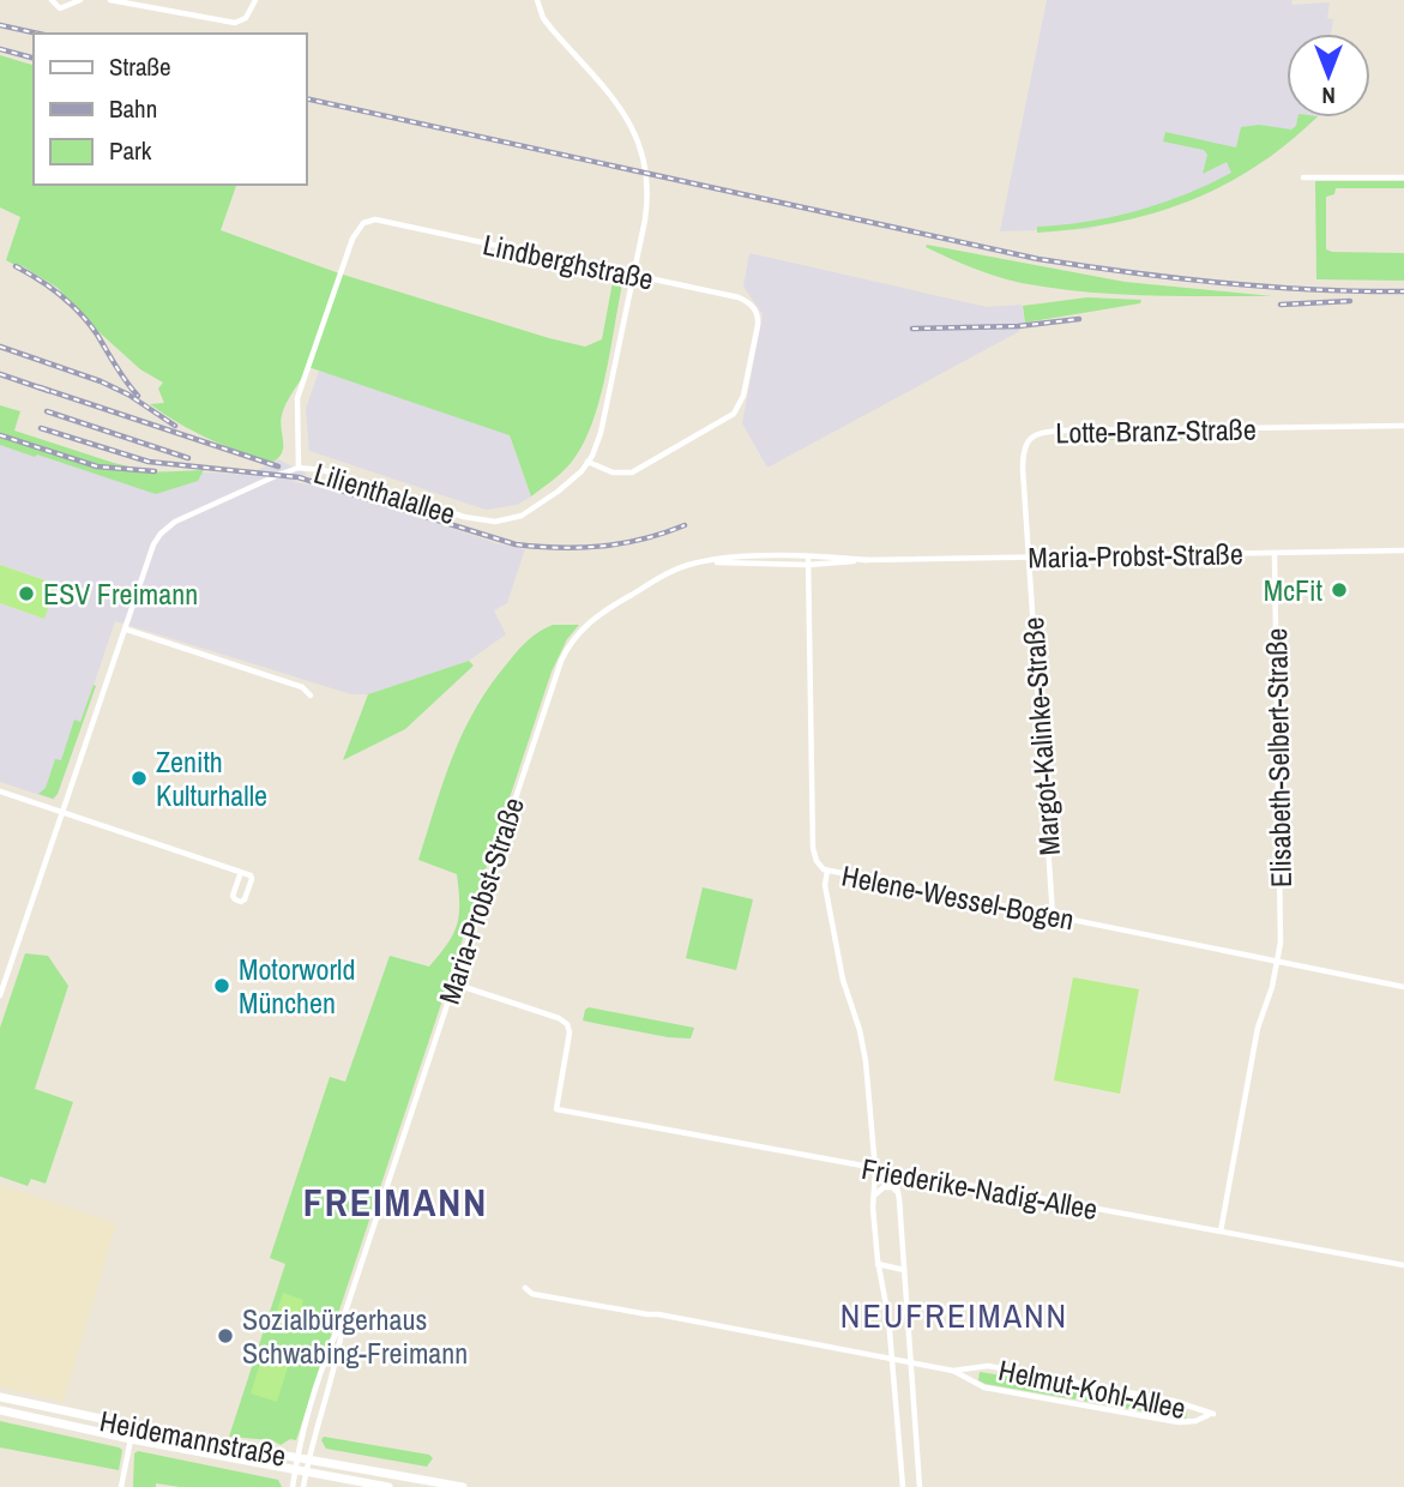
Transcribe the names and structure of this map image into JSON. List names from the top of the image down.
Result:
{
  "streets": {
    "main road": ["Heidemannstraße"],
    "street": [
      "Lindberghstraße",
      "Lotte-Branz-Straße",
      "Lilienthalallee",
      "Maria-Probst-Straße",
      "Margot-Kalinke-Straße",
      "Elisabeth-Selbert-Straße",
      "Helene-Wessel-Bogen",
      "Friederike-Nadig-Allee",
      "Helmut-Kohl-Allee"
    ]
  },
  "crossings": [
    ["Lindberghstraße", "Lilienthalallee"],
    ["Lotte-Branz-Straße", "Maria-Probst-Straße"],
    ["Lotte-Branz-Straße", "Margot-Kalinke-Straße"],
    ["Maria-Probst-Straße", "Margot-Kalinke-Straße"],
    ["Maria-Probst-Straße", "Elisabeth-Selbert-Straße"],
    ["Maria-Probst-Straße", "Helene-Wessel-Bogen"],
    ["Maria-Probst-Straße", "Friederike-Nadig-Allee"],
    ["Maria-Probst-Straße", "Heidemannstraße"],
    ["Margot-Kalinke-Straße", "Helene-Wessel-Bogen"],
    ["Elisabeth-Selbert-Straße", "Helene-Wessel-Bogen"],
    ["Elisabeth-Selbert-Straße", "Friederike-Nadig-Allee"]
  ],
  "districts": ["FREIMANN", "NEUFREIMANN"],
  "places": [
    "McFit",
    "ESV Freimann",
    "Zenith Kulturhalle",
    "Motorworld München",
    "Sozialbürgerhaus Schwabing-Freimann"
  ],
  "legend": ["Straße", "Bahn", "Park"],
  "north": "bottom"
}
